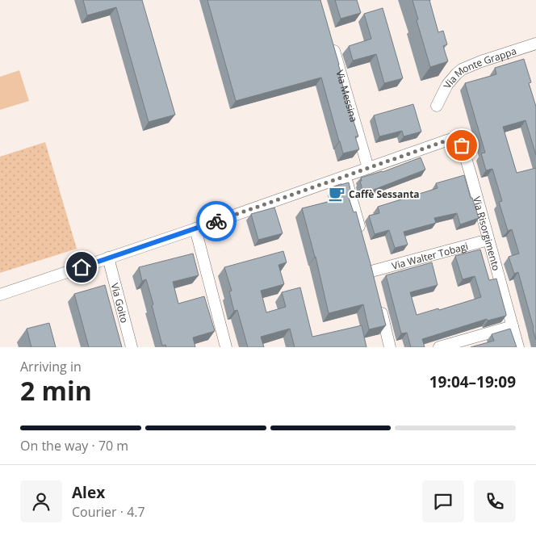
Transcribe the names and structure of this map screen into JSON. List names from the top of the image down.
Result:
{
  "streets": {
    "street": [
      "Via Monte Grappa",
      "Via Messina",
      "Via Risorgimento",
      "Via Walter Tobagi",
      "Via Goito"
    ]
  },
  "crossings": [
    ["Via Messina", "Via Risorgimento"],
    ["Via Risorgimento", "Via Walter Tobagi"]
  ],
  "places": {
    "cafe": ["Caffè Sessanta"]
  },
  "page": {
    "heading": ["2 min", "Arriving in", "19:04–19:09"],
    "panel": ["Alex", "Courier · 4.7"],
    "bar": "On the way · 70 m"
  }
}
